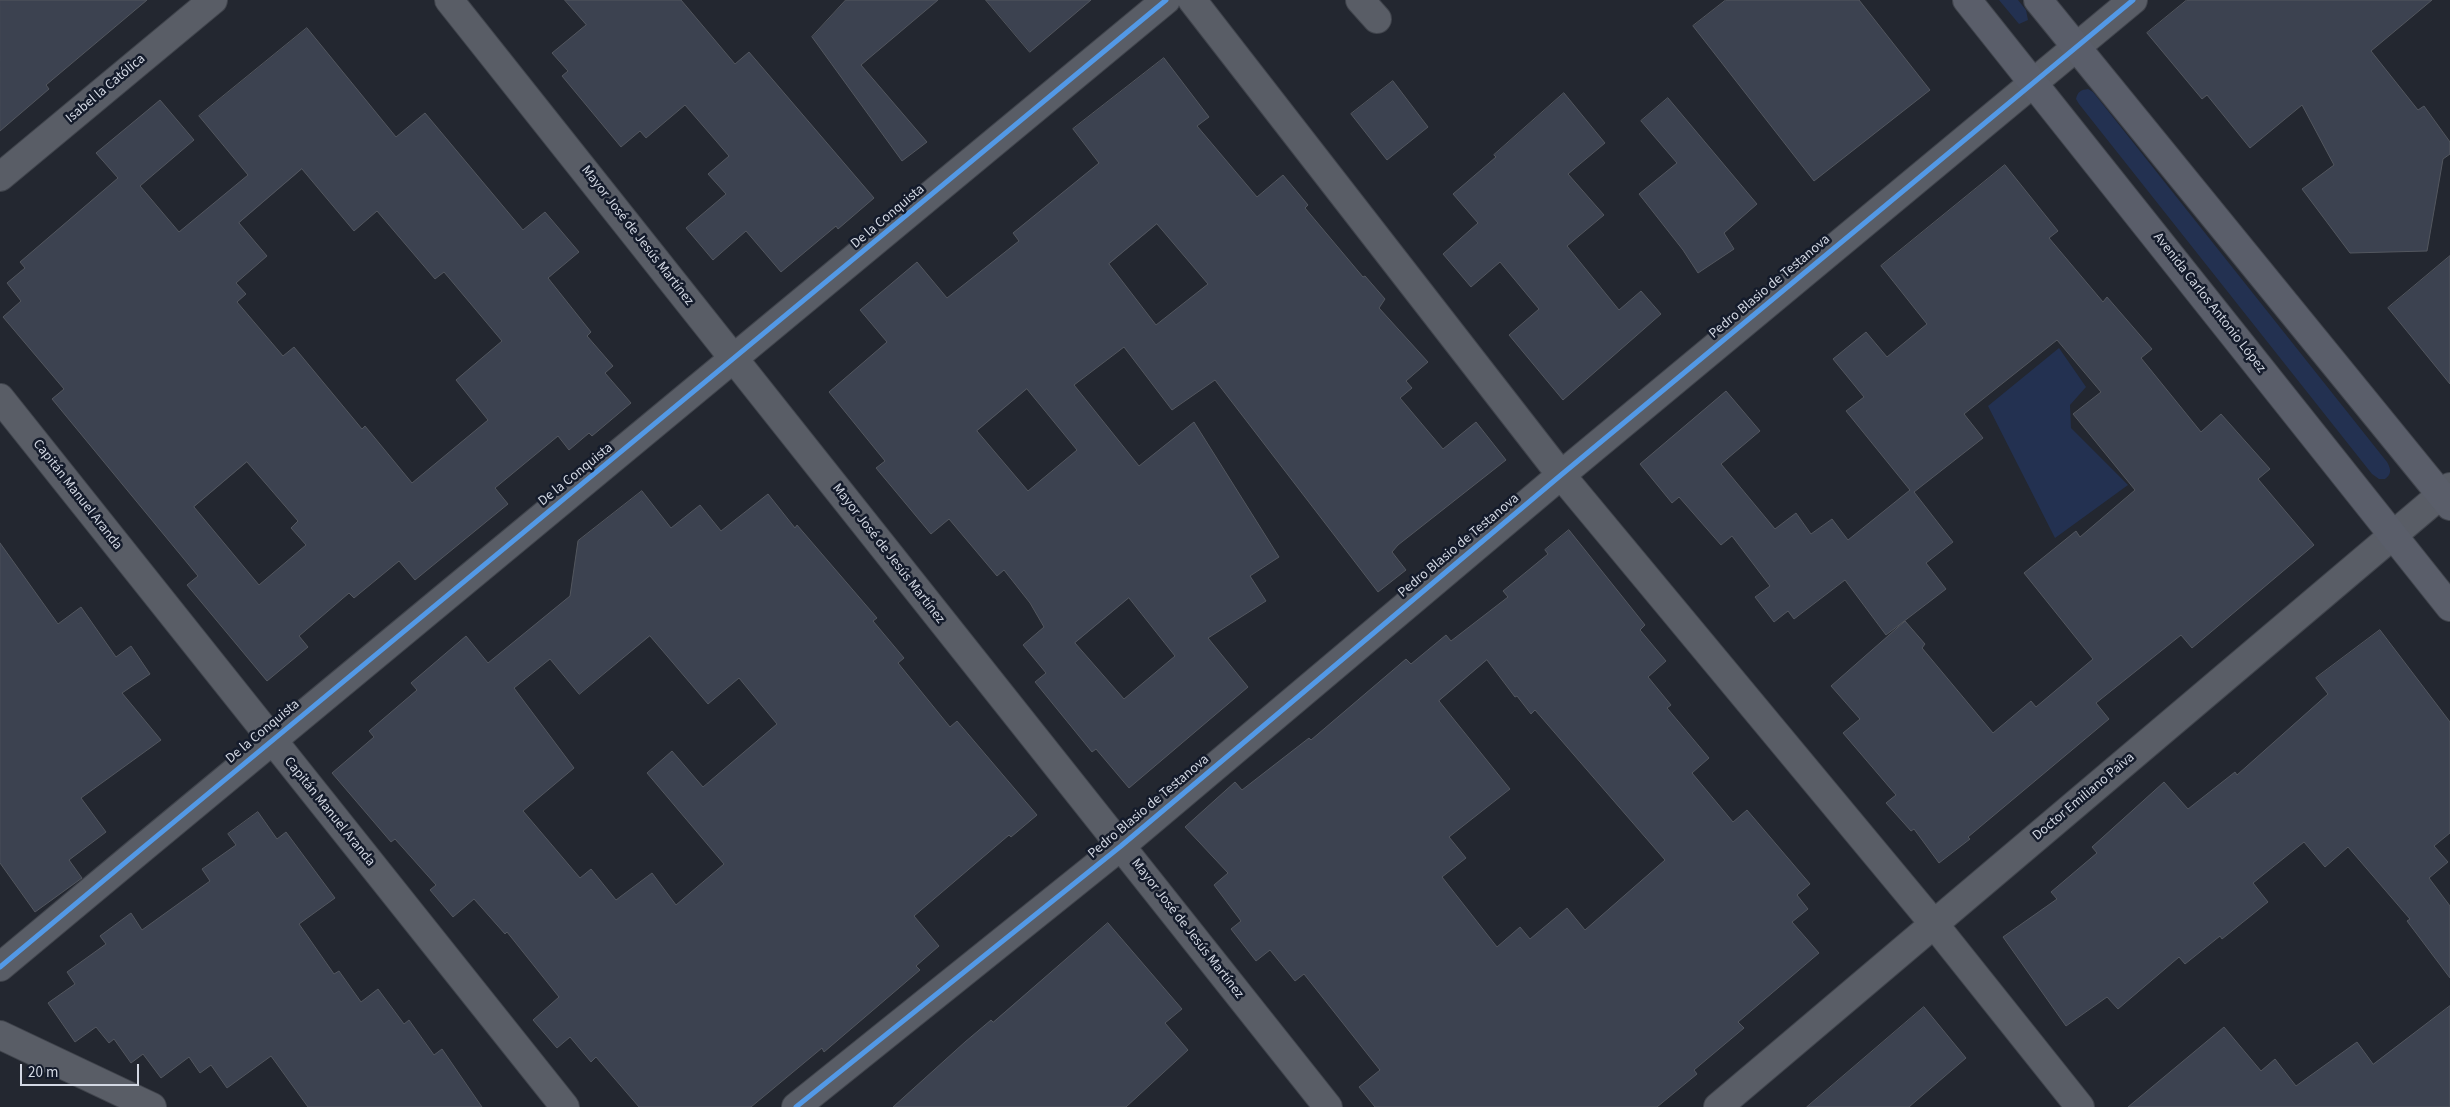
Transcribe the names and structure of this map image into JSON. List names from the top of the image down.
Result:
{
  "streets": {
    "main road": ["Avenida Carlos Antonio López"],
    "street": [
      "Isabel la Católica",
      "De la Conquista",
      "Mayor José de Jesús Martínez",
      "Pedro Blasio de Testanova",
      "Capitán Manuel Aranda",
      "Doctor Emiliano Paiva"
    ]
  },
  "crossings": [
    ["De la Conquista", "Mayor José de Jesús Martínez"],
    ["De la Conquista", "Capitán Manuel Aranda"],
    ["Mayor José de Jesús Martínez", "Pedro Blasio de Testanova"],
    ["Pedro Blasio de Testanova", "Avenida Carlos Antonio López"],
    ["Avenida Carlos Antonio López", "Doctor Emiliano Paiva"]
  ],
  "scale_bar": "20 m"
}
